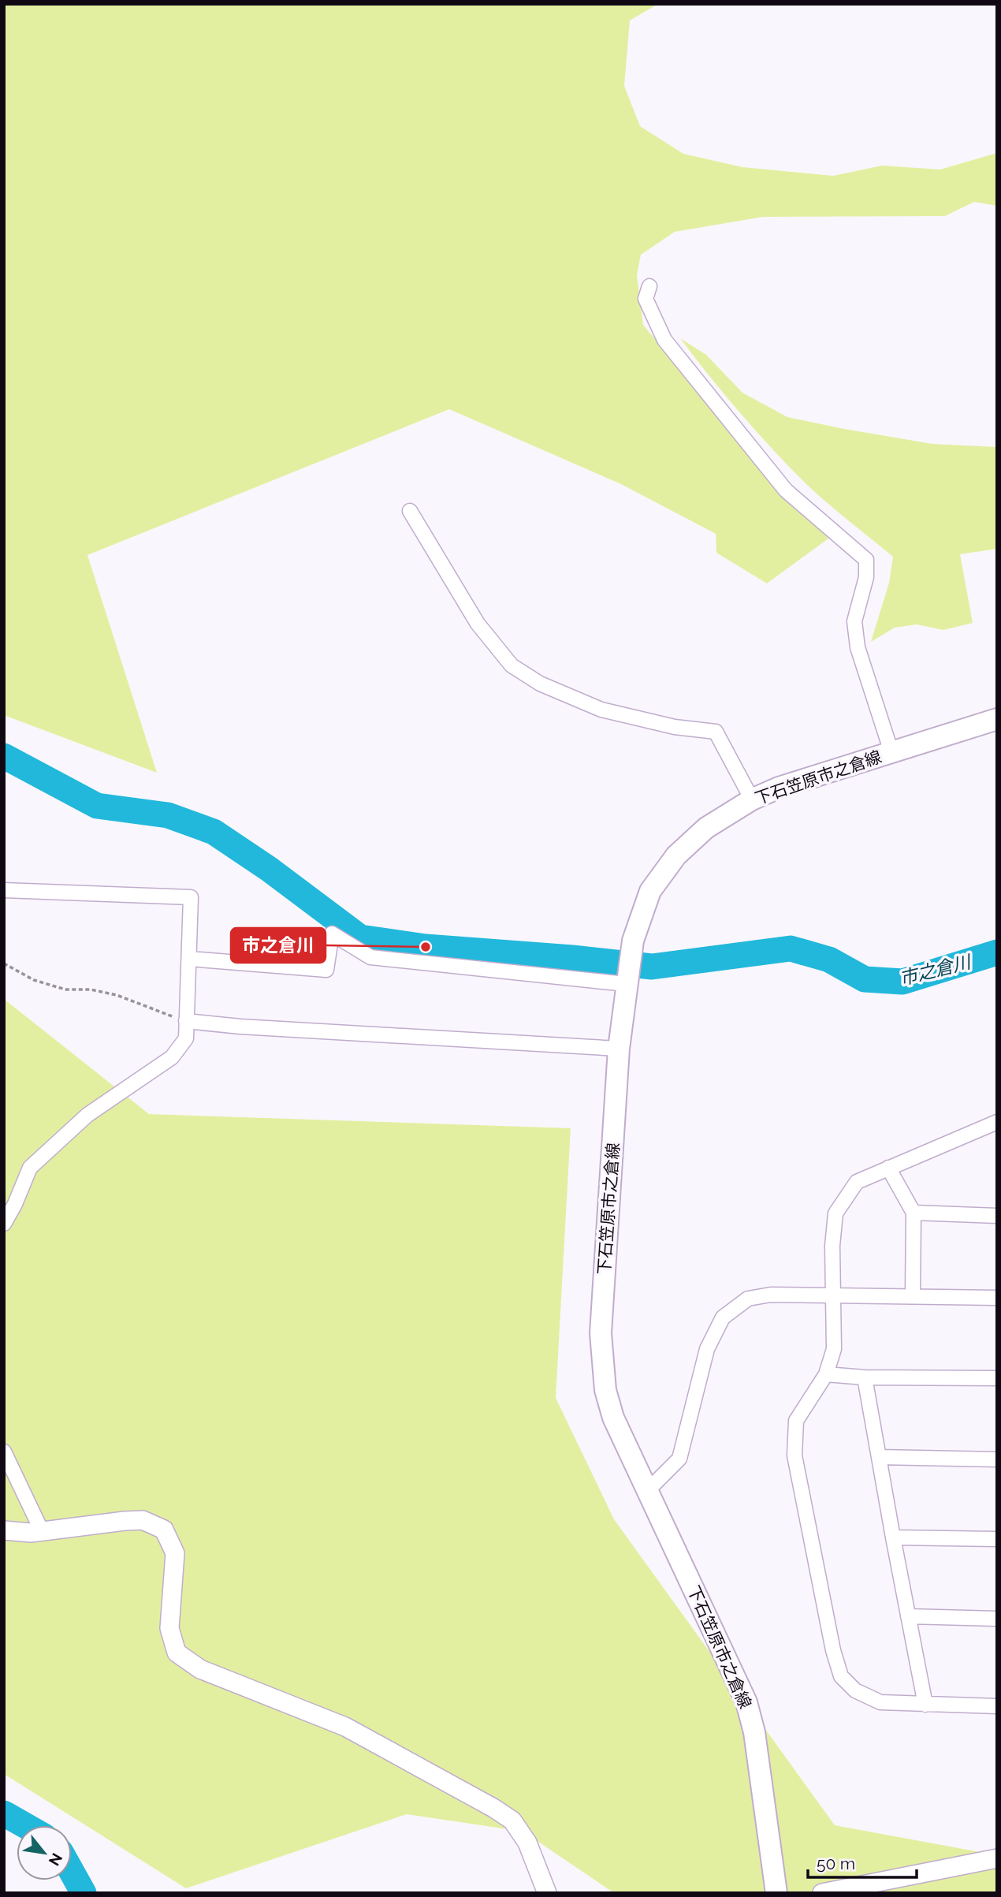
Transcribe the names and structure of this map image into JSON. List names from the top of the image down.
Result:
{
  "streets": {
    "main road": ["下石笠原市之倉線"]
  },
  "water": ["市之倉川"],
  "places": ["市之倉川"],
  "scale_bar": "50 m",
  "north": "bottom right"
}
